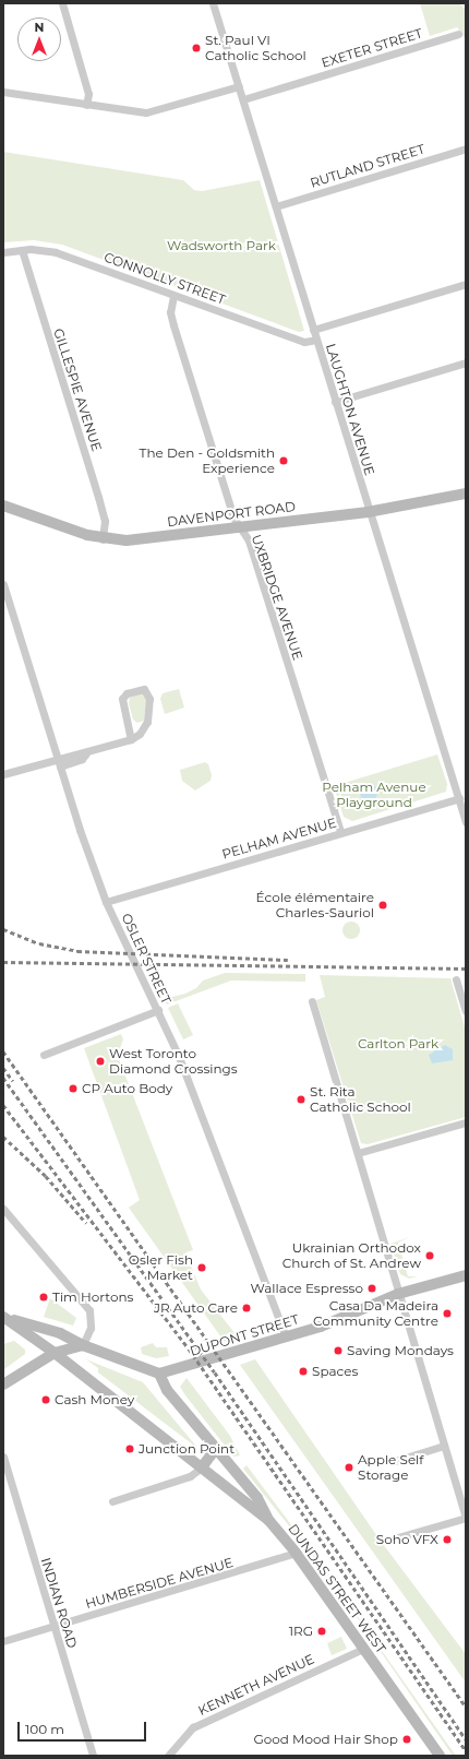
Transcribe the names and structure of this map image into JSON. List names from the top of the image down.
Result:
{
  "streets": {
    "main road": ["DAVENPORT ROAD", "DUPONT STREET", "DUNDAS STREET WEST"],
    "street": [
      "EXETER STREET",
      "RUTLAND STREET",
      "CONNOLLY STREET",
      "GILLESPIE AVENUE",
      "LAUGHTON AVENUE",
      "UXBRIDGE AVENUE",
      "PELHAM AVENUE",
      "OSLER STREET",
      "HUMBERSIDE AVENUE",
      "INDIAN ROAD",
      "KENNETH AVENUE"
    ]
  },
  "crossings": [
    ["EXETER STREET", "LAUGHTON AVENUE"],
    ["RUTLAND STREET", "LAUGHTON AVENUE"],
    ["CONNOLLY STREET", "GILLESPIE AVENUE"],
    ["CONNOLLY STREET", "LAUGHTON AVENUE"],
    ["CONNOLLY STREET", "UXBRIDGE AVENUE"],
    ["GILLESPIE AVENUE", "DAVENPORT ROAD"],
    ["LAUGHTON AVENUE", "DAVENPORT ROAD"],
    ["LAUGHTON AVENUE", "PELHAM AVENUE"],
    ["DAVENPORT ROAD", "UXBRIDGE AVENUE"],
    ["UXBRIDGE AVENUE", "PELHAM AVENUE"],
    ["PELHAM AVENUE", "OSLER STREET"],
    ["OSLER STREET", "DUPONT STREET"],
    ["HUMBERSIDE AVENUE", "DUNDAS STREET WEST"],
    ["HUMBERSIDE AVENUE", "INDIAN ROAD"],
    ["DUNDAS STREET WEST", "KENNETH AVENUE"]
  ],
  "parks": ["Wadsworth Park", "Pelham Avenue Playground", "Carlton Park"],
  "places": [
    "St. Paul VI Catholic School",
    "The Den - Goldsmith Experience",
    "École élémentaire Charles-Sauriol",
    "West Toronto Diamond Crossings",
    "CP Auto Body",
    "St. Rita Catholic School",
    "Ukrainian Orthodox Church of St. Andrew",
    "Osler Fish Market",
    "Wallace Espresso",
    "Tim Hortons",
    "JR Auto Care",
    "Casa Da Madeira Community Centre",
    "Saving Mondays",
    "Spaces",
    "Cash Money",
    "Junction Point",
    "Apple Self Storage",
    "Soho VFX",
    "1RG",
    "Good Mood Hair Shop"
  ],
  "scale_bar": "100 m",
  "north": "top"
}
